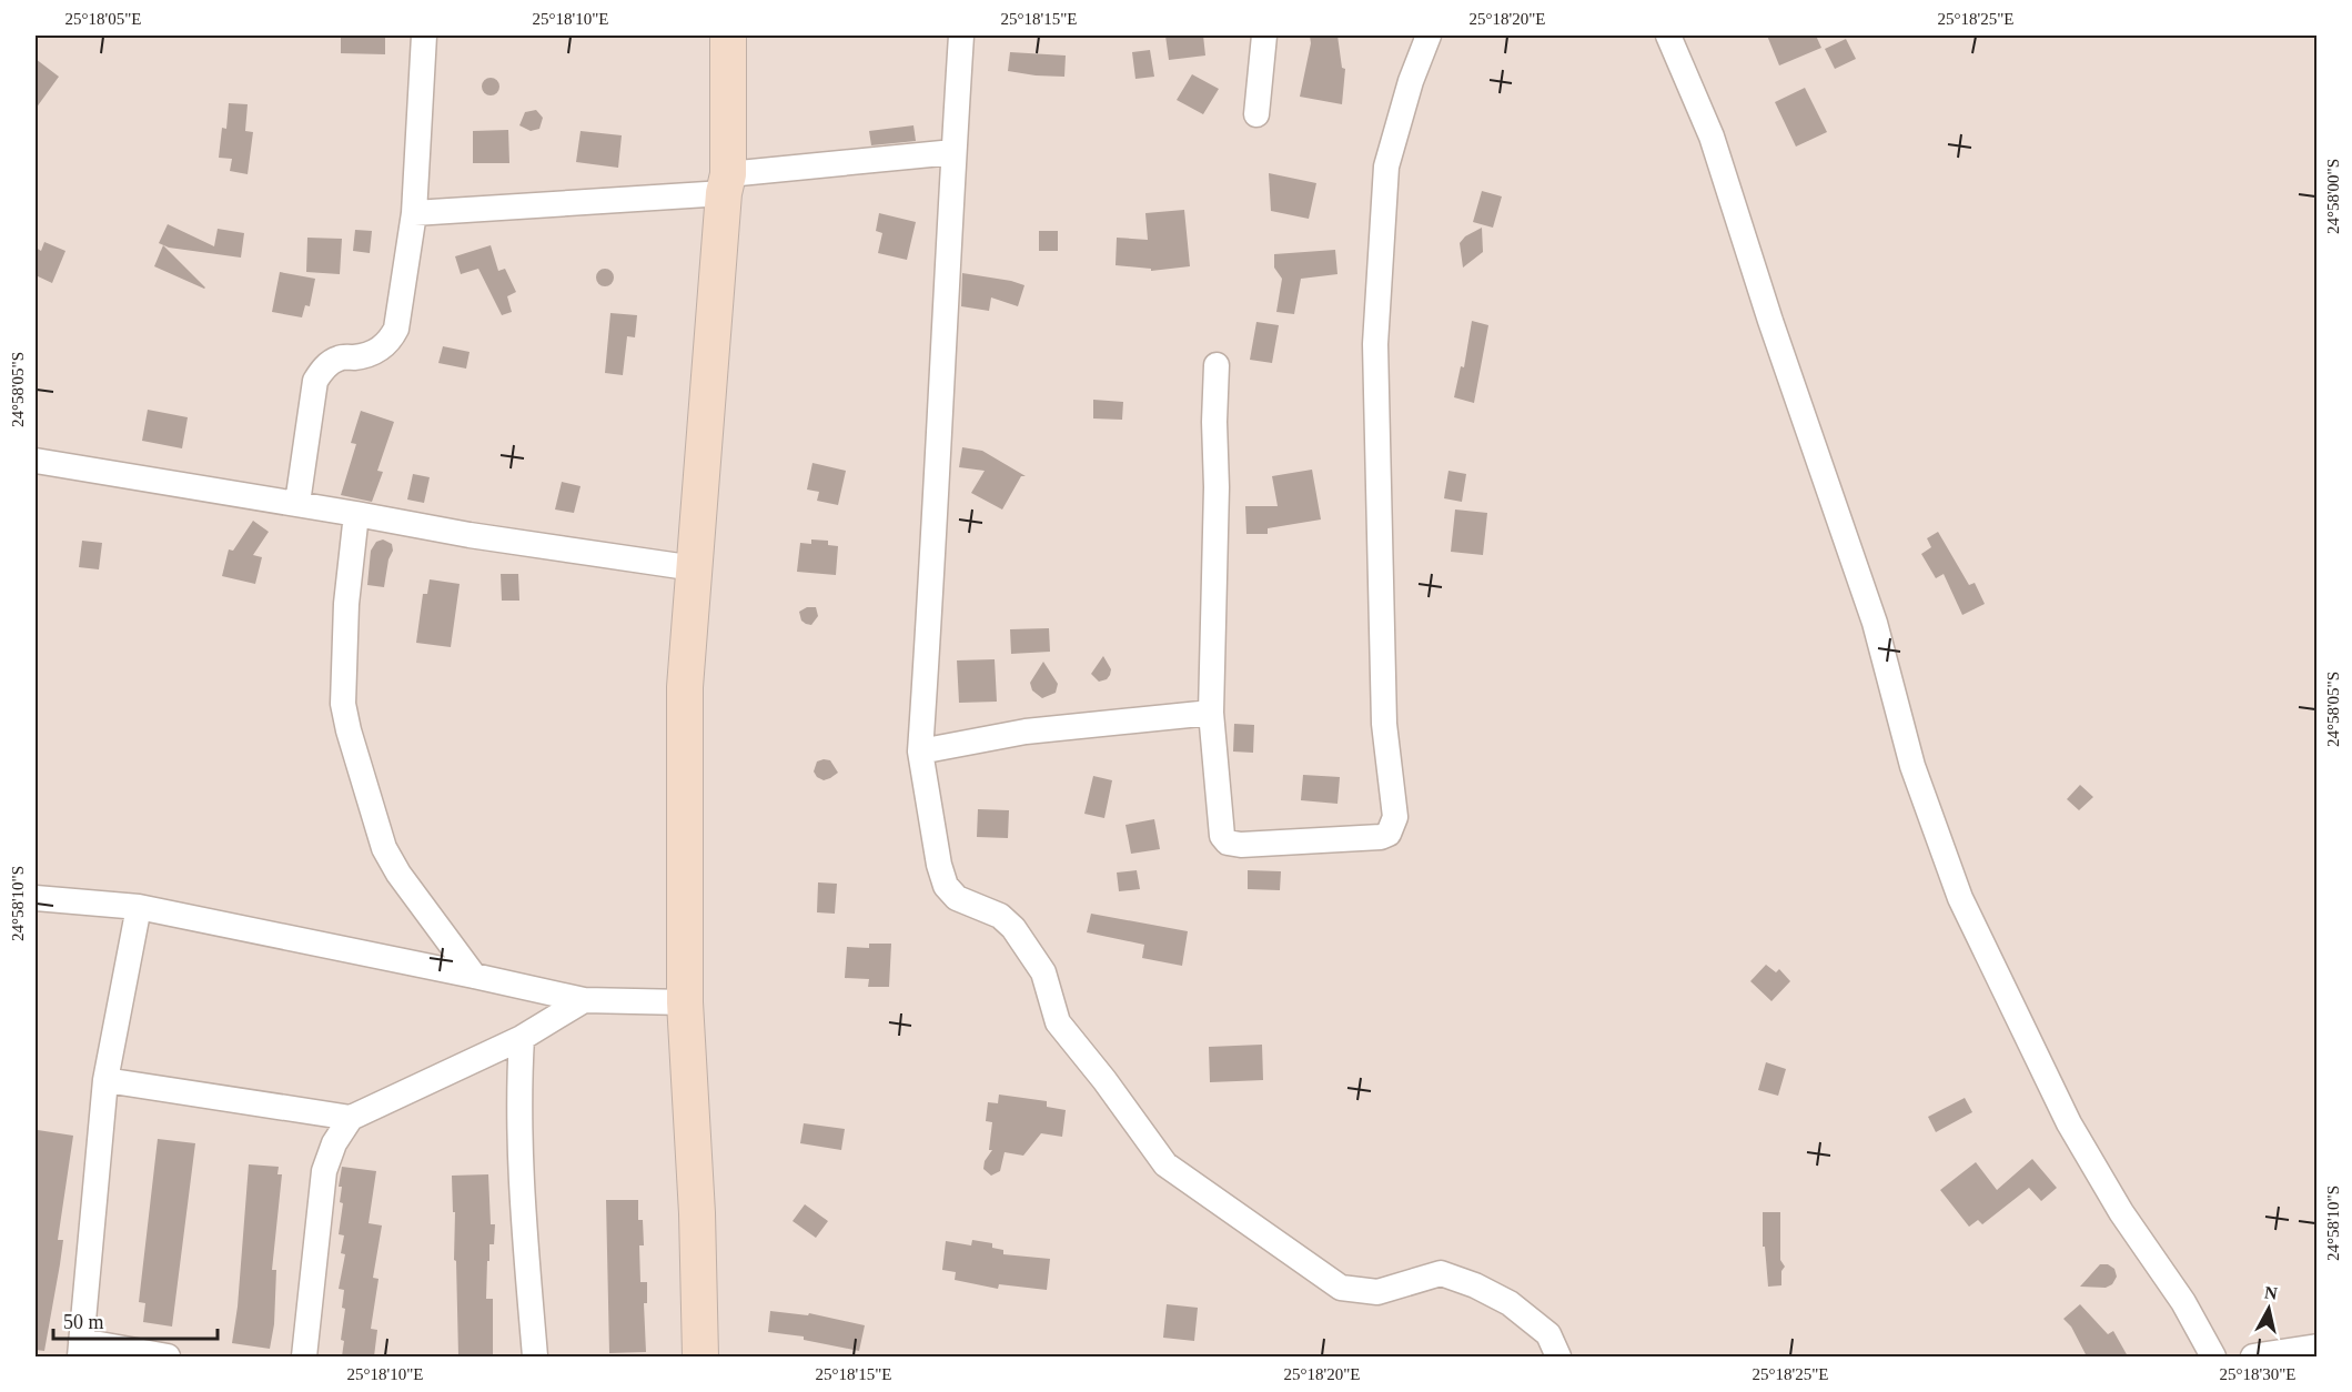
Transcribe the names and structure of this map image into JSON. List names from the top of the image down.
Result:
{
  "scale_bar": "50 m",
  "north": "top",
  "coordinates": [
    "25°18'05\"E",
    "25°18'10\"E",
    "25°18'15\"E",
    "25°18'20\"E",
    "25°18'25\"E",
    "24°58'00\"S",
    "24°58'05\"S",
    "24°58'10\"S",
    "25°18'30\"E"
  ]
}
